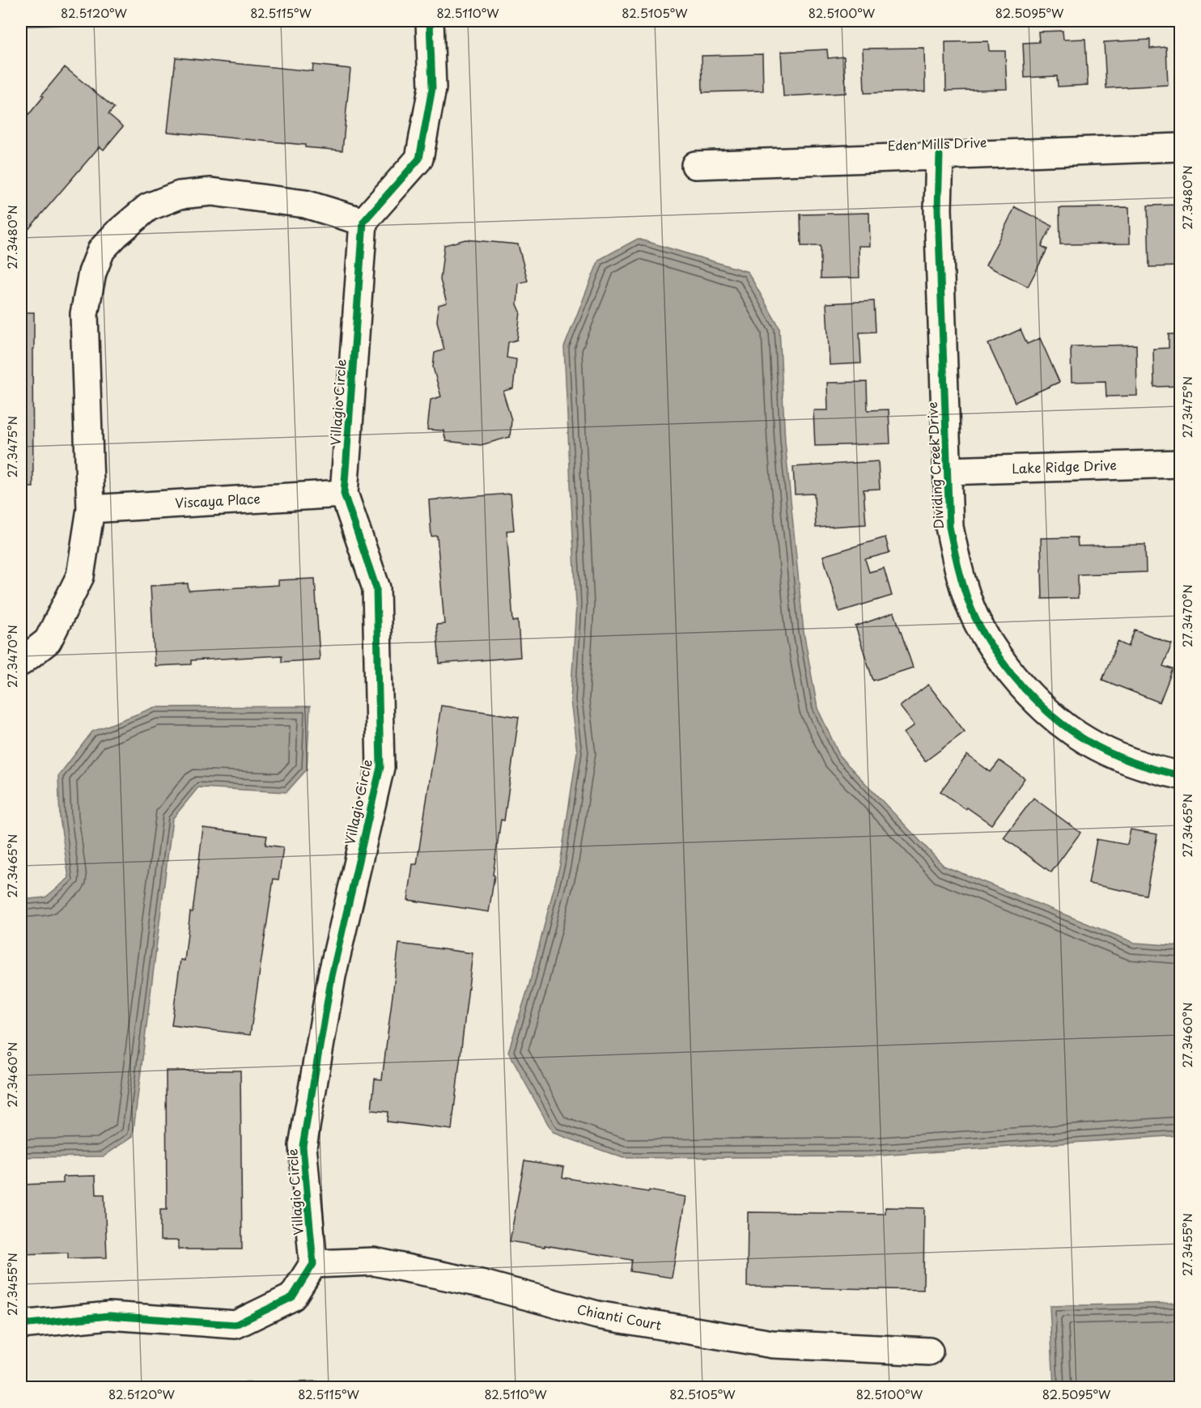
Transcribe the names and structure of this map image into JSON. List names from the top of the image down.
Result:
{
  "streets": {
    "street": [
      "Eden Mills Drive",
      "Villagio Circle",
      "Dividing Creek Drive",
      "Lake Ridge Drive",
      "Viscaya Place",
      "Chianti Court"
    ]
  },
  "crossings": [
    ["Eden Mills Drive", "Dividing Creek Drive"],
    ["Villagio Circle", "Viscaya Place"],
    ["Villagio Circle", "Chianti Court"],
    ["Dividing Creek Drive", "Lake Ridge Drive"]
  ],
  "coordinates": [
    "82.5120°W",
    "82.5115°W",
    "82.5110°W",
    "82.5105°W",
    "82.5100°W",
    "82.5095°W",
    "27.3480°N",
    "27.3475°N",
    "27.3470°N",
    "27.3465°N",
    "27.3460°N",
    "27.3455°N"
  ]
}
